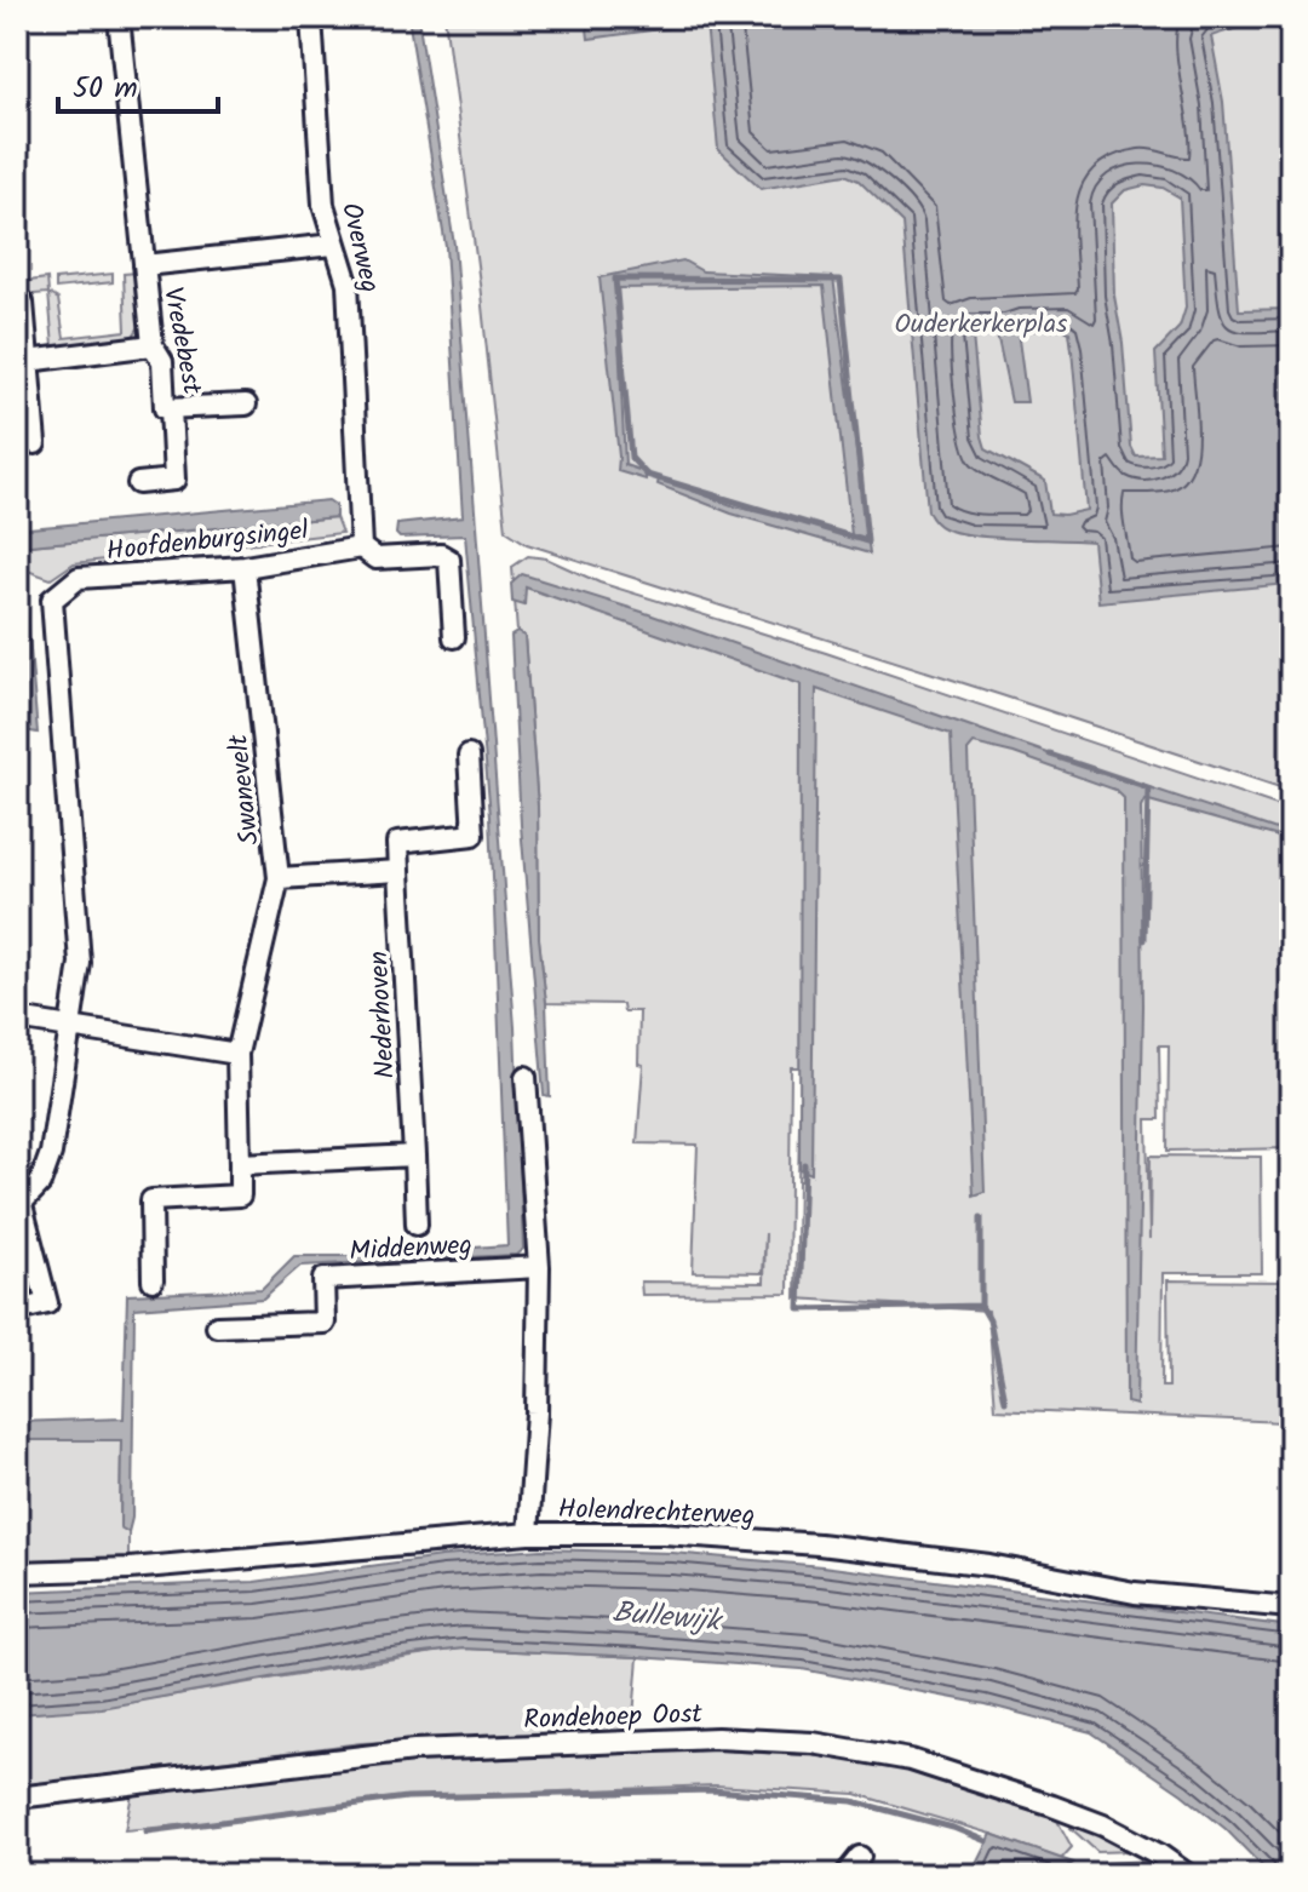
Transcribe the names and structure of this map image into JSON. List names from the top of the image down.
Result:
{
  "streets": {
    "street": [
      "Overweg",
      "Vredebest",
      "Hoofdenburgsingel",
      "Swanevelt",
      "Nederhoven",
      "Middenweg",
      "Holendrechterweg",
      "Rondehoep Oost"
    ]
  },
  "crossings": [
    ["Overweg", "Vredebest"],
    ["Overweg", "Hoofdenburgsingel"],
    ["Hoofdenburgsingel", "Swanevelt"],
    ["Swanevelt", "Nederhoven"]
  ],
  "water": ["Bullewijk"],
  "parks": ["Ouderkerkerplas"],
  "scale_bar": "50 m"
}
